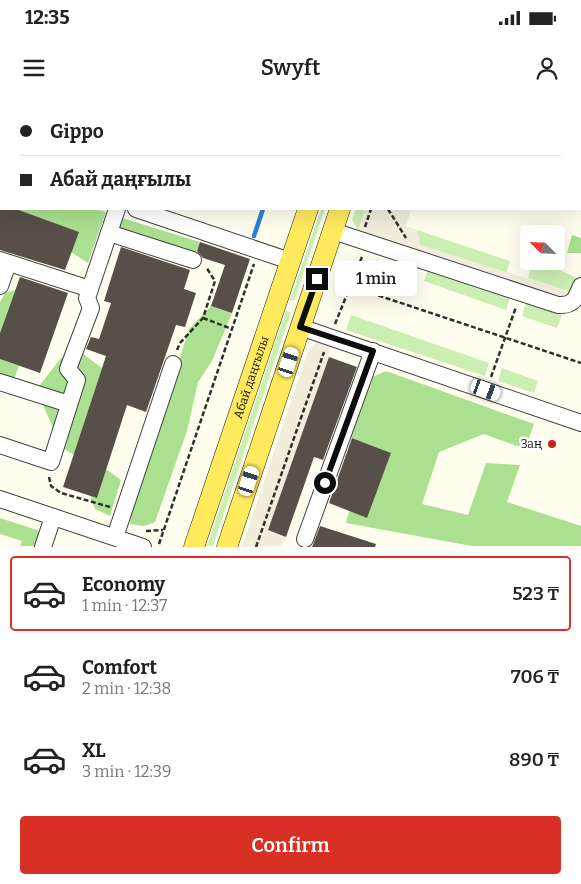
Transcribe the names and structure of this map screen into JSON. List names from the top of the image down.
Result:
{
  "streets": {
    "main road": ["Абай даңғылы"]
  },
  "places": ["Заң"],
  "north": "top left",
  "page": {
    "status": "12:35",
    "header": "Swyft",
    "banner": ["Gippo", "Абай даңғылы"],
    "bubble": "1 min",
    "list": [
      {
        "name": "Economy",
        "note": "1 min · 12:37",
        "value": "523 ₸"
      },
      {
        "name": "Comfort",
        "note": "2 min · 12:38",
        "value": "706 ₸"
      },
      {
        "name": "XL",
        "note": "3 min · 12:39",
        "value": "890 ₸"
      }
    ],
    "buttons": "Confirm"
  }
}
